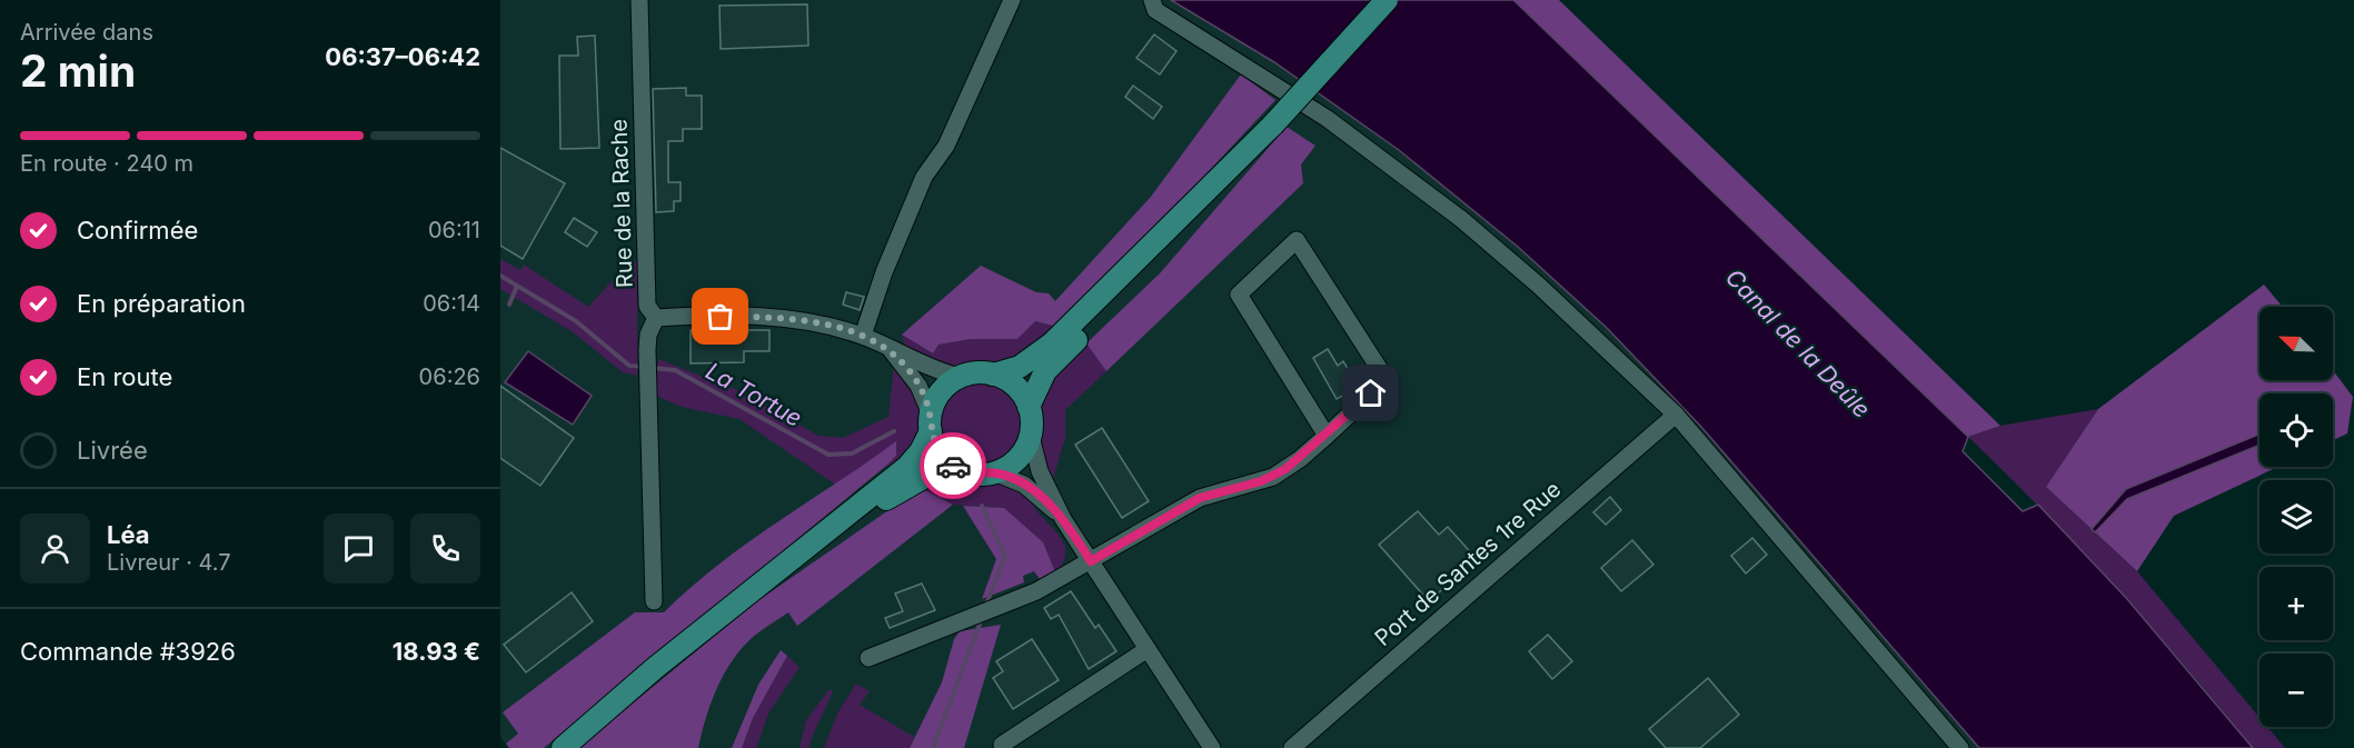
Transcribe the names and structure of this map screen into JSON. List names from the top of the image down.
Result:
{
  "streets": {
    "street": ["Rue de la Rache", "Port de Santes 1re Rue"]
  },
  "water": ["Canal de la Deûle", "La Tortue"],
  "north": "top left",
  "page": {
    "heading": ["2 min", "Arrivée dans", "06:37–06:42"],
    "panel": [
      "Léa",
      "Livreur · 4.7",
      "Commande #3926",
      "18.93 €"
    ],
    "bar": "En route · 240 m",
    "list": [
      ["Confirmée", "06:11"],
      ["En préparation", "06:14"],
      ["En route", "06:26"],
      "Livrée"
    ],
    "map_buttons": ["+", "−"]
  }
}
